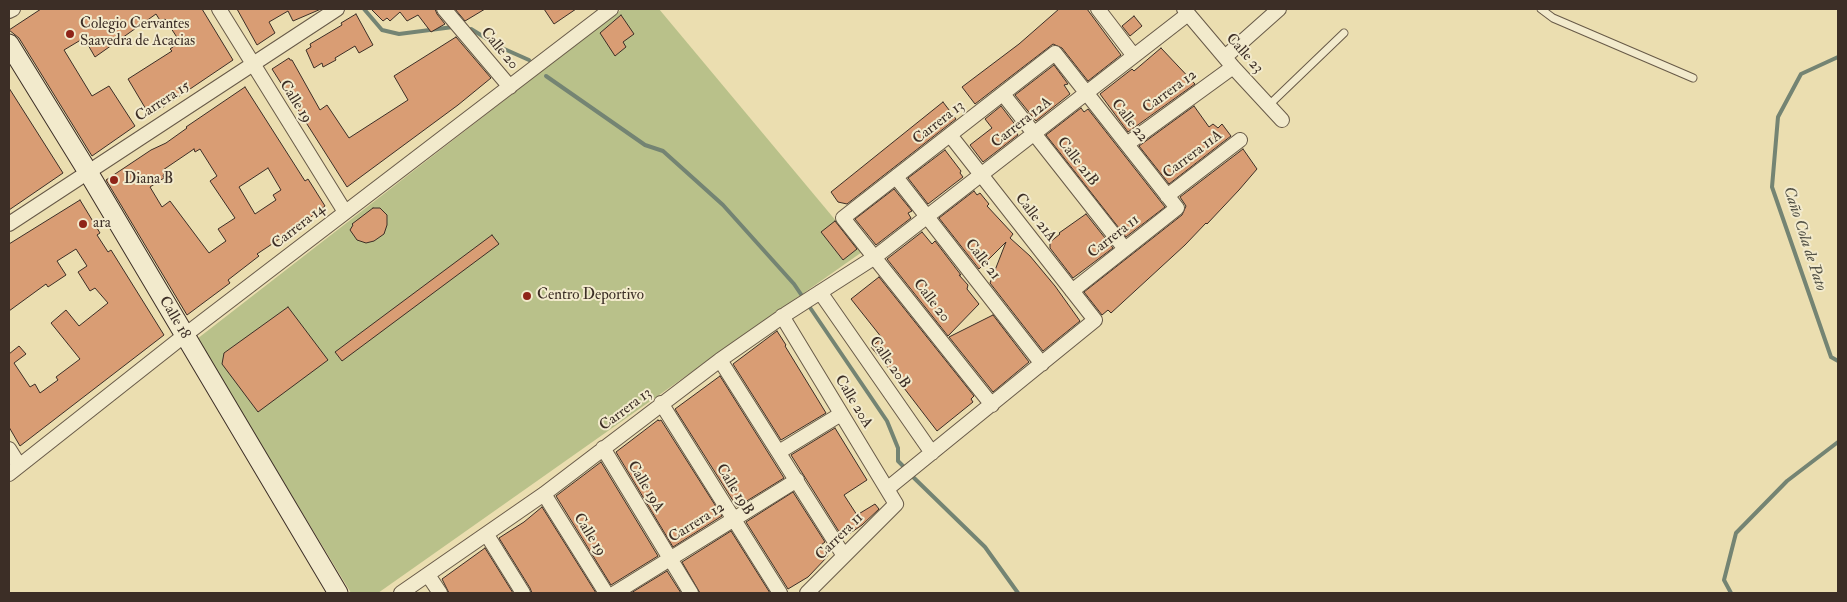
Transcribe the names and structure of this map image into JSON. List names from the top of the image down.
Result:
{
  "streets": {
    "street": [
      "Calle 20",
      "Calle 23",
      "Carrera 12",
      "Carrera 15",
      "Calle 19",
      "Calle 22",
      "Carrera 13",
      "Carrera 12A",
      "Carrera 11A",
      "Calle 21B",
      "Calle 21A",
      "Carrera 14",
      "Carrera 11",
      "Calle 21",
      "Calle 18",
      "Calle 20B",
      "Calle 20A",
      "Calle 19A",
      "Calle 19B"
    ]
  },
  "crossings": [
    ["Calle 20", "Carrera 13"],
    ["Calle 20", "Carrera 12A"],
    ["Calle 20", "Carrera 14"],
    ["Calle 23", "Carrera 12"],
    ["Calle 23", "Carrera 12A"],
    ["Carrera 12", "Calle 22"],
    ["Carrera 12", "Calle 19A"],
    ["Carrera 12", "Calle 19B"],
    ["Carrera 15", "Calle 19"],
    ["Carrera 15", "Calle 18"],
    ["Calle 19", "Carrera 13"],
    ["Calle 19", "Carrera 14"],
    ["Calle 22", "Carrera 13"],
    ["Calle 22", "Carrera 12A"],
    ["Calle 22", "Carrera 11A"],
    ["Calle 22", "Carrera 11"],
    ["Carrera 13", "Carrera 12A"],
    ["Carrera 13", "Calle 21B"],
    ["Carrera 13", "Calle 21A"],
    ["Carrera 13", "Calle 21"],
    ["Carrera 13", "Calle 20B"],
    ["Carrera 13", "Calle 20A"],
    ["Carrera 13", "Calle 19A"],
    ["Carrera 13", "Calle 19B"],
    ["Carrera 12A", "Calle 21B"],
    ["Carrera 12A", "Calle 21A"],
    ["Carrera 12A", "Calle 21"],
    ["Calle 21B", "Carrera 11"],
    ["Calle 21A", "Carrera 11"],
    ["Calle 21A", "Calle 21"],
    ["Carrera 14", "Calle 18"],
    ["Carrera 11", "Calle 20A"]
  ],
  "water": ["Caño Cola de Pato"],
  "places": [
    "Colegio Cervantes Saavedra de Acacias",
    "Diana B",
    "ara",
    "Centro Deportivo"
  ]
}
